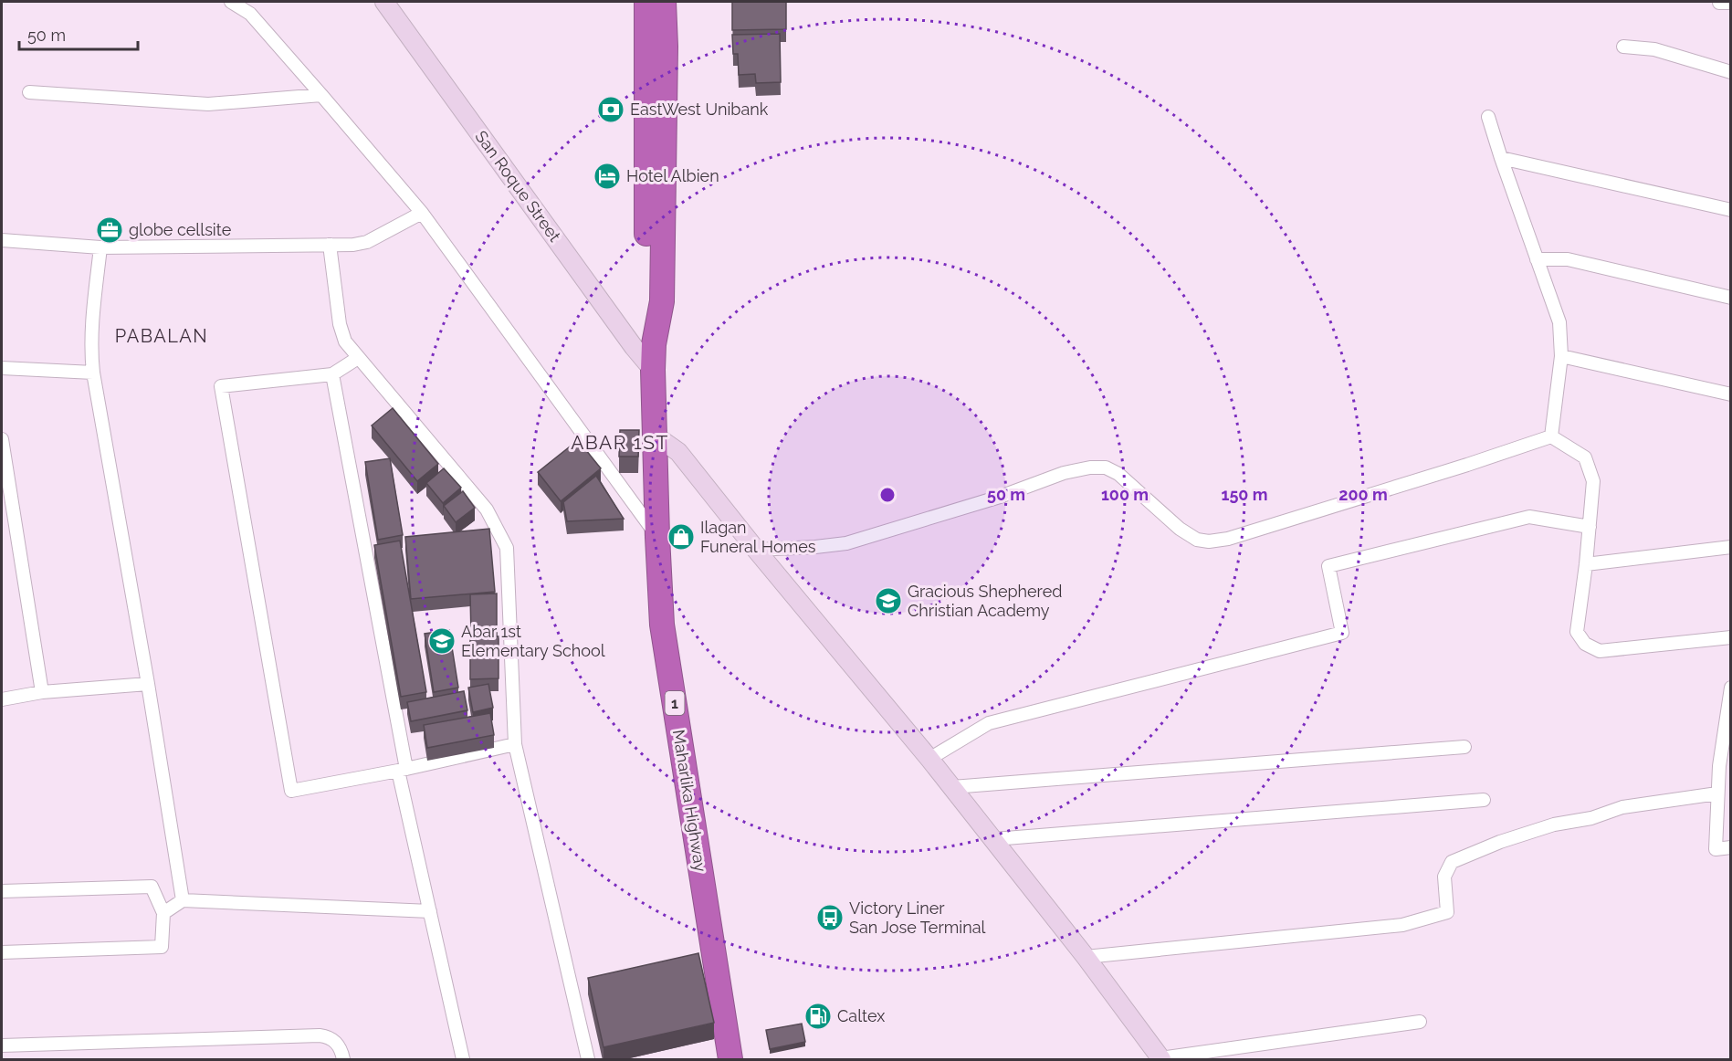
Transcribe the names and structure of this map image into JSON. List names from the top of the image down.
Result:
{
  "streets": {
    "highway": ["1", "Maharlika Highway"],
    "street": ["San Roque Street"]
  },
  "crossings": [
    ["San Roque Street", "Maharlika Highway"]
  ],
  "districts": ["PABALAN", "ABAR 1ST"],
  "places": {
    "bank": ["EastWest Unibank"],
    "hotel": ["Hotel Albien"],
    "office": ["globe cellsite"],
    "shop": ["Ilagan Funeral Homes"],
    "school or university": ["Gracious Shephered Christian Academy", "Abar 1st Elementary School"],
    "bus stop": ["Victory Liner San Jose Terminal"],
    "fuel station": ["Caltex"]
  },
  "scale_bar": "50 m",
  "rings": [
    "50 m",
    "100 m",
    "150 m",
    "200 m"
  ]
}
